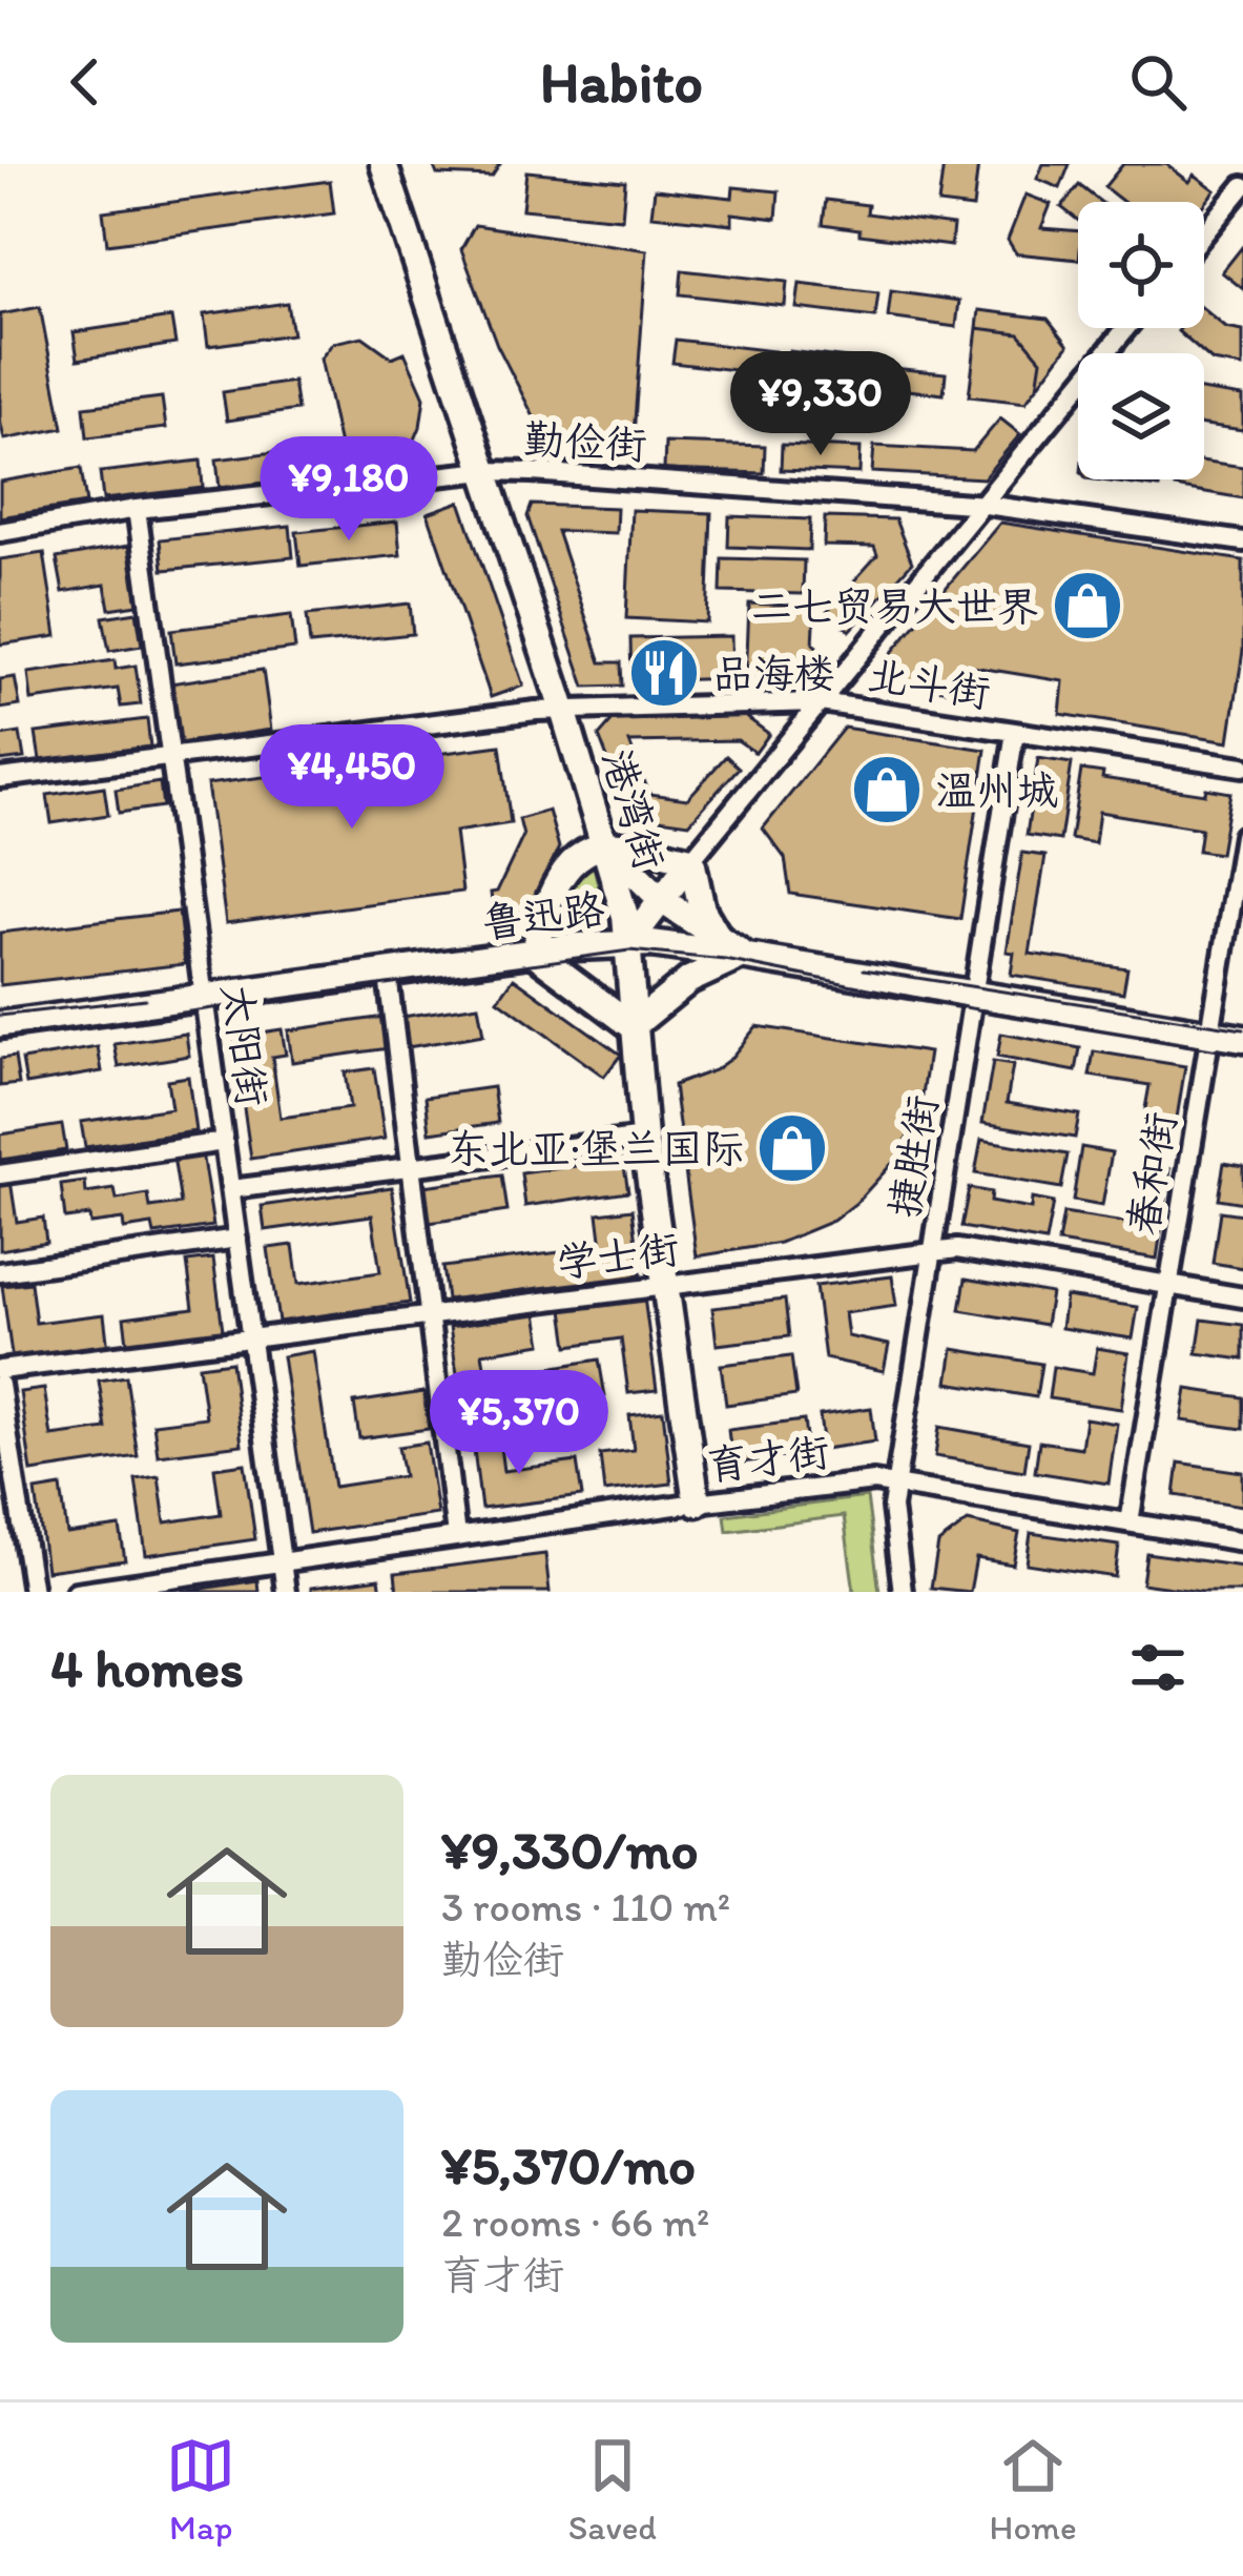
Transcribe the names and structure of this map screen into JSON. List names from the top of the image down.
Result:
{
  "streets": {
    "main road": ["港湾街", "鲁迅路"],
    "street": [
      "勤俭街",
      "北斗街",
      "太阳街",
      "捷胜街",
      "春和街",
      "学士街",
      "育才街"
    ]
  },
  "crossings": [
    ["勤俭街", "港湾街"],
    ["勤俭街", "太阳街"],
    ["北斗街", "港湾街"],
    ["北斗街", "太阳街"],
    ["北斗街", "捷胜街"],
    ["港湾街", "鲁迅路"],
    ["港湾街", "学士街"],
    ["港湾街", "育才街"],
    ["鲁迅路", "太阳街"],
    ["鲁迅路", "捷胜街"],
    ["鲁迅路", "春和街"],
    ["太阳街", "学士街"],
    ["太阳街", "育才街"],
    ["捷胜街", "学士街"],
    ["捷胜街", "育才街"],
    ["春和街", "学士街"],
    ["春和街", "育才街"]
  ],
  "places": {
    "shop": ["二七贸易大世界", "温州城", "东北亚·堡兰国际"],
    "restaurant": ["品海楼"]
  },
  "page": {
    "header": "Habito",
    "price": [
      "¥9,330",
      "¥9,180",
      "¥4,450",
      "¥5,370"
    ],
    "heading": "4 homes",
    "list": [
      {
        "name": "¥9,330/mo",
        "note": "3 rooms · 110 m² · 勤俭街"
      },
      {
        "name": "¥5,370/mo",
        "note": "2 rooms · 66 m² · 育才街"
      }
    ],
    "tabs": ["Map", "Saved", "Home"]
  }
}
